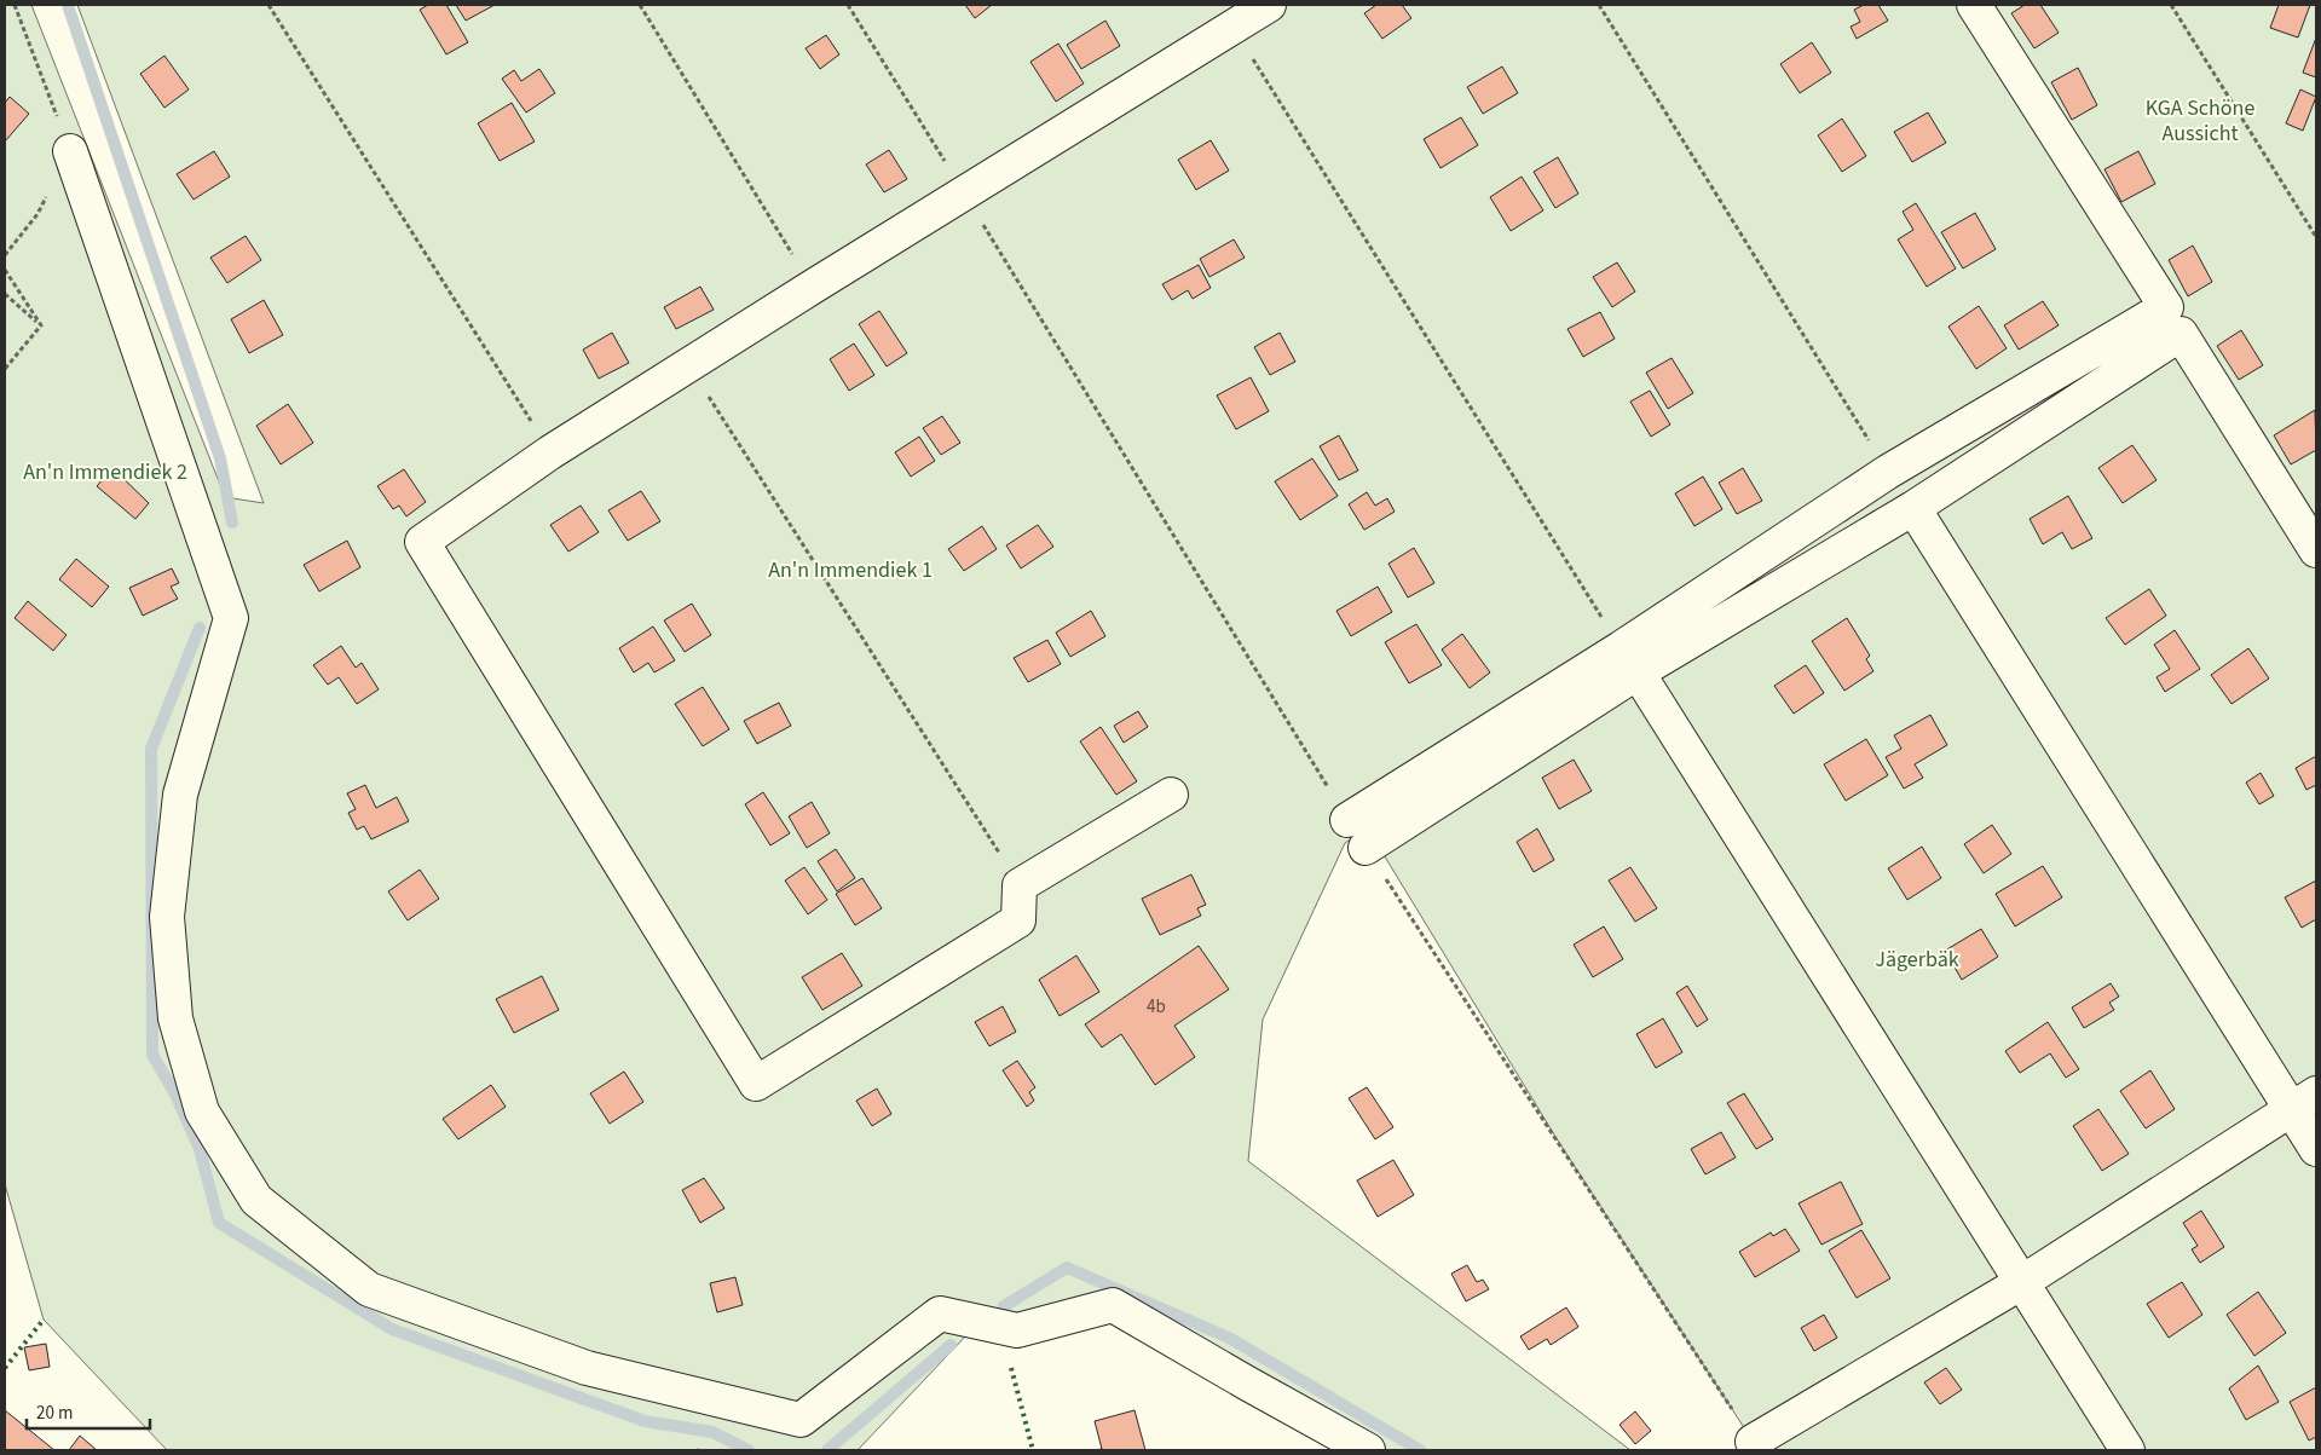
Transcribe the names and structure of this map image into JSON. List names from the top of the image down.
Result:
{
  "parks": [
    "KGA Schöne Aussicht",
    "An'n Immendiek 2",
    "An'n Immendiek 1",
    "Jägerbäk"
  ],
  "house_numbers": ["4b"],
  "scale_bar": "20 m"
}
